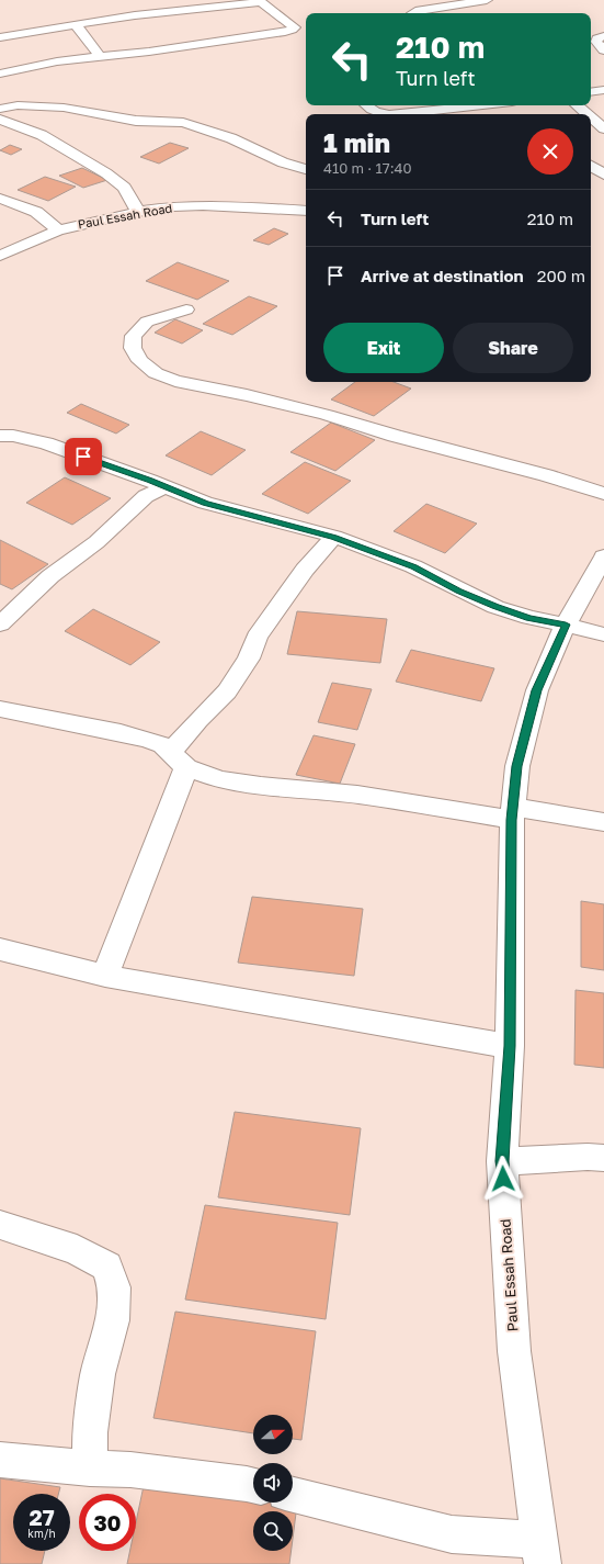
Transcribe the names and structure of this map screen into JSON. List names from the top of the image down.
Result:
{
  "streets": {
    "street": ["Paul Essah Road"]
  },
  "north": "right",
  "page": {
    "turn": ["210 m", "Turn left"],
    "heading": ["1 min", "410 m · 17:40"],
    "list": [
      {
        "name": "Turn left",
        "value": "210 m"
      },
      {
        "name": "Arrive at destination",
        "value": "200 m"
      }
    ],
    "buttons": ["Exit", "Share"],
    "speed": "27 km/h",
    "limit": "30"
  }
}
